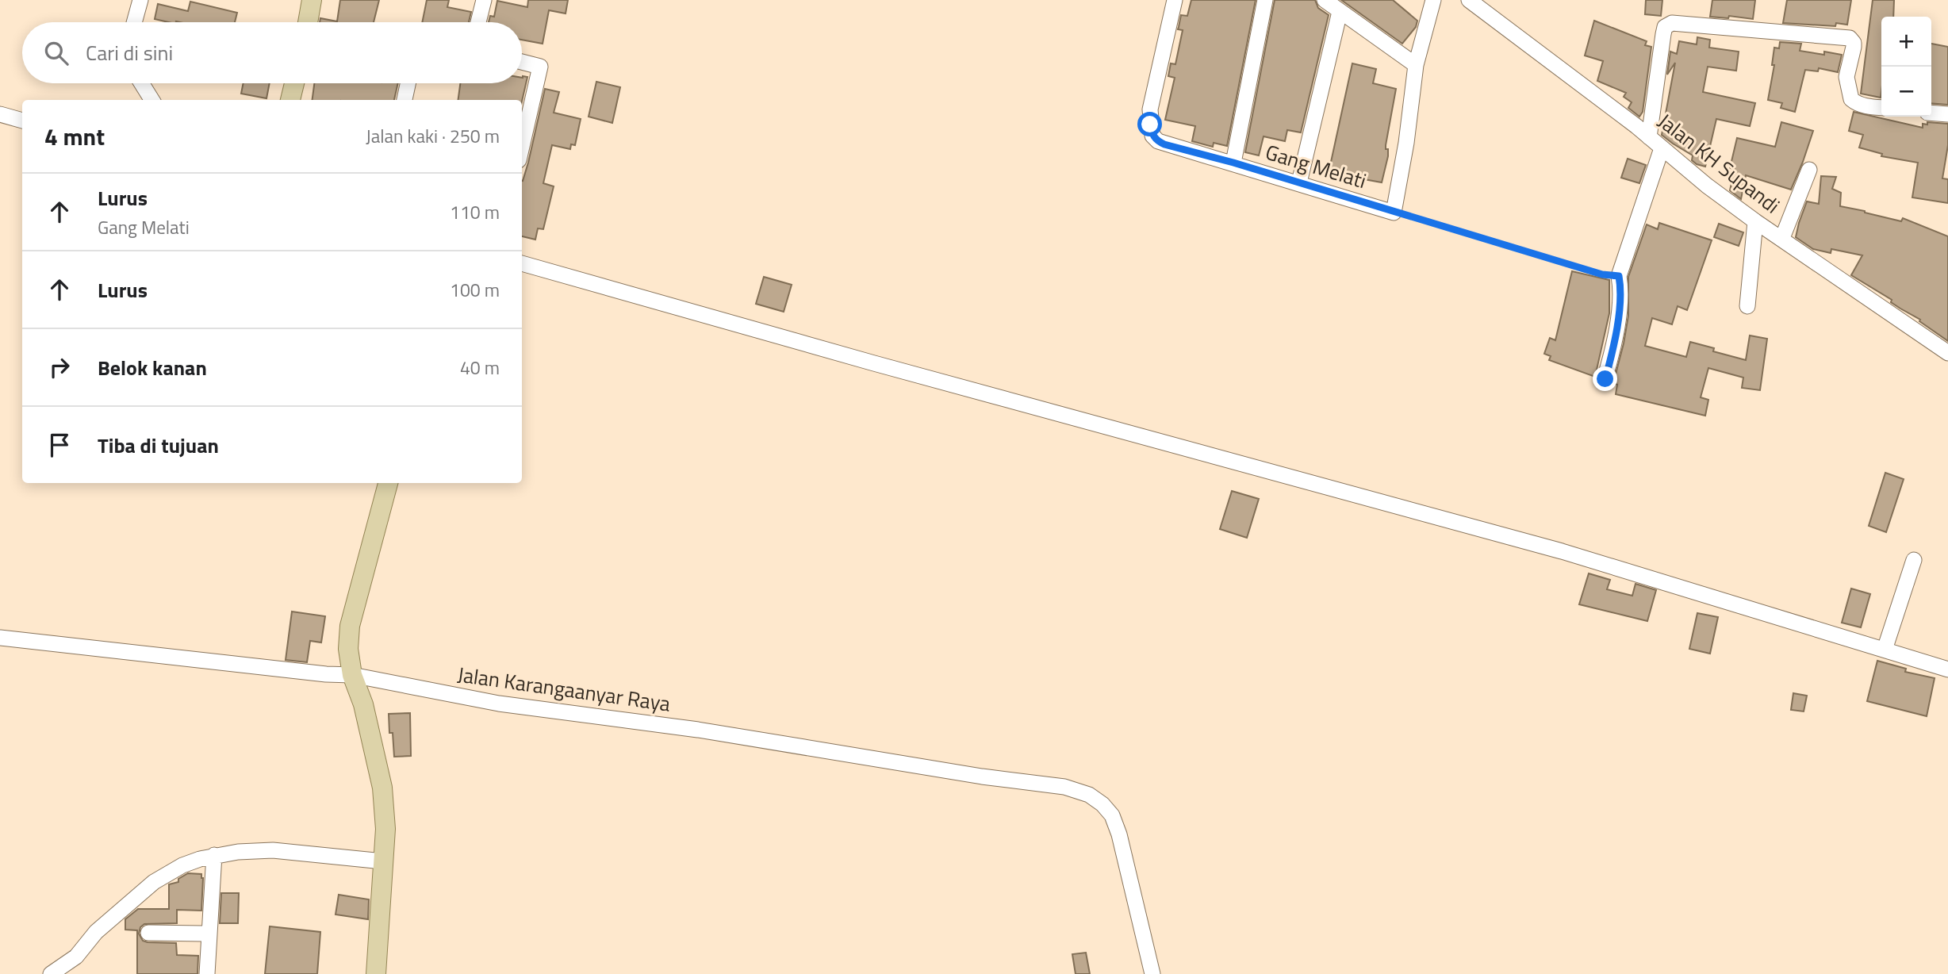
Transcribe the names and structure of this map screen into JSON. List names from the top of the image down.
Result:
{
  "streets": {
    "street": ["Jalan KH Supandi", "Gang Melati", "Jalan Karangaanyar Raya"]
  },
  "page": {
    "map_buttons": ["+", "−"],
    "search": "Cari di sini",
    "heading": ["4 mnt", "Jalan kaki · 250 m"],
    "list": [
      ["Lurus", "Gang Melati", "110 m"],
      ["Lurus", "100 m"],
      ["Belok kanan", "40 m"],
      "Tiba di tujuan"
    ]
  }
}
